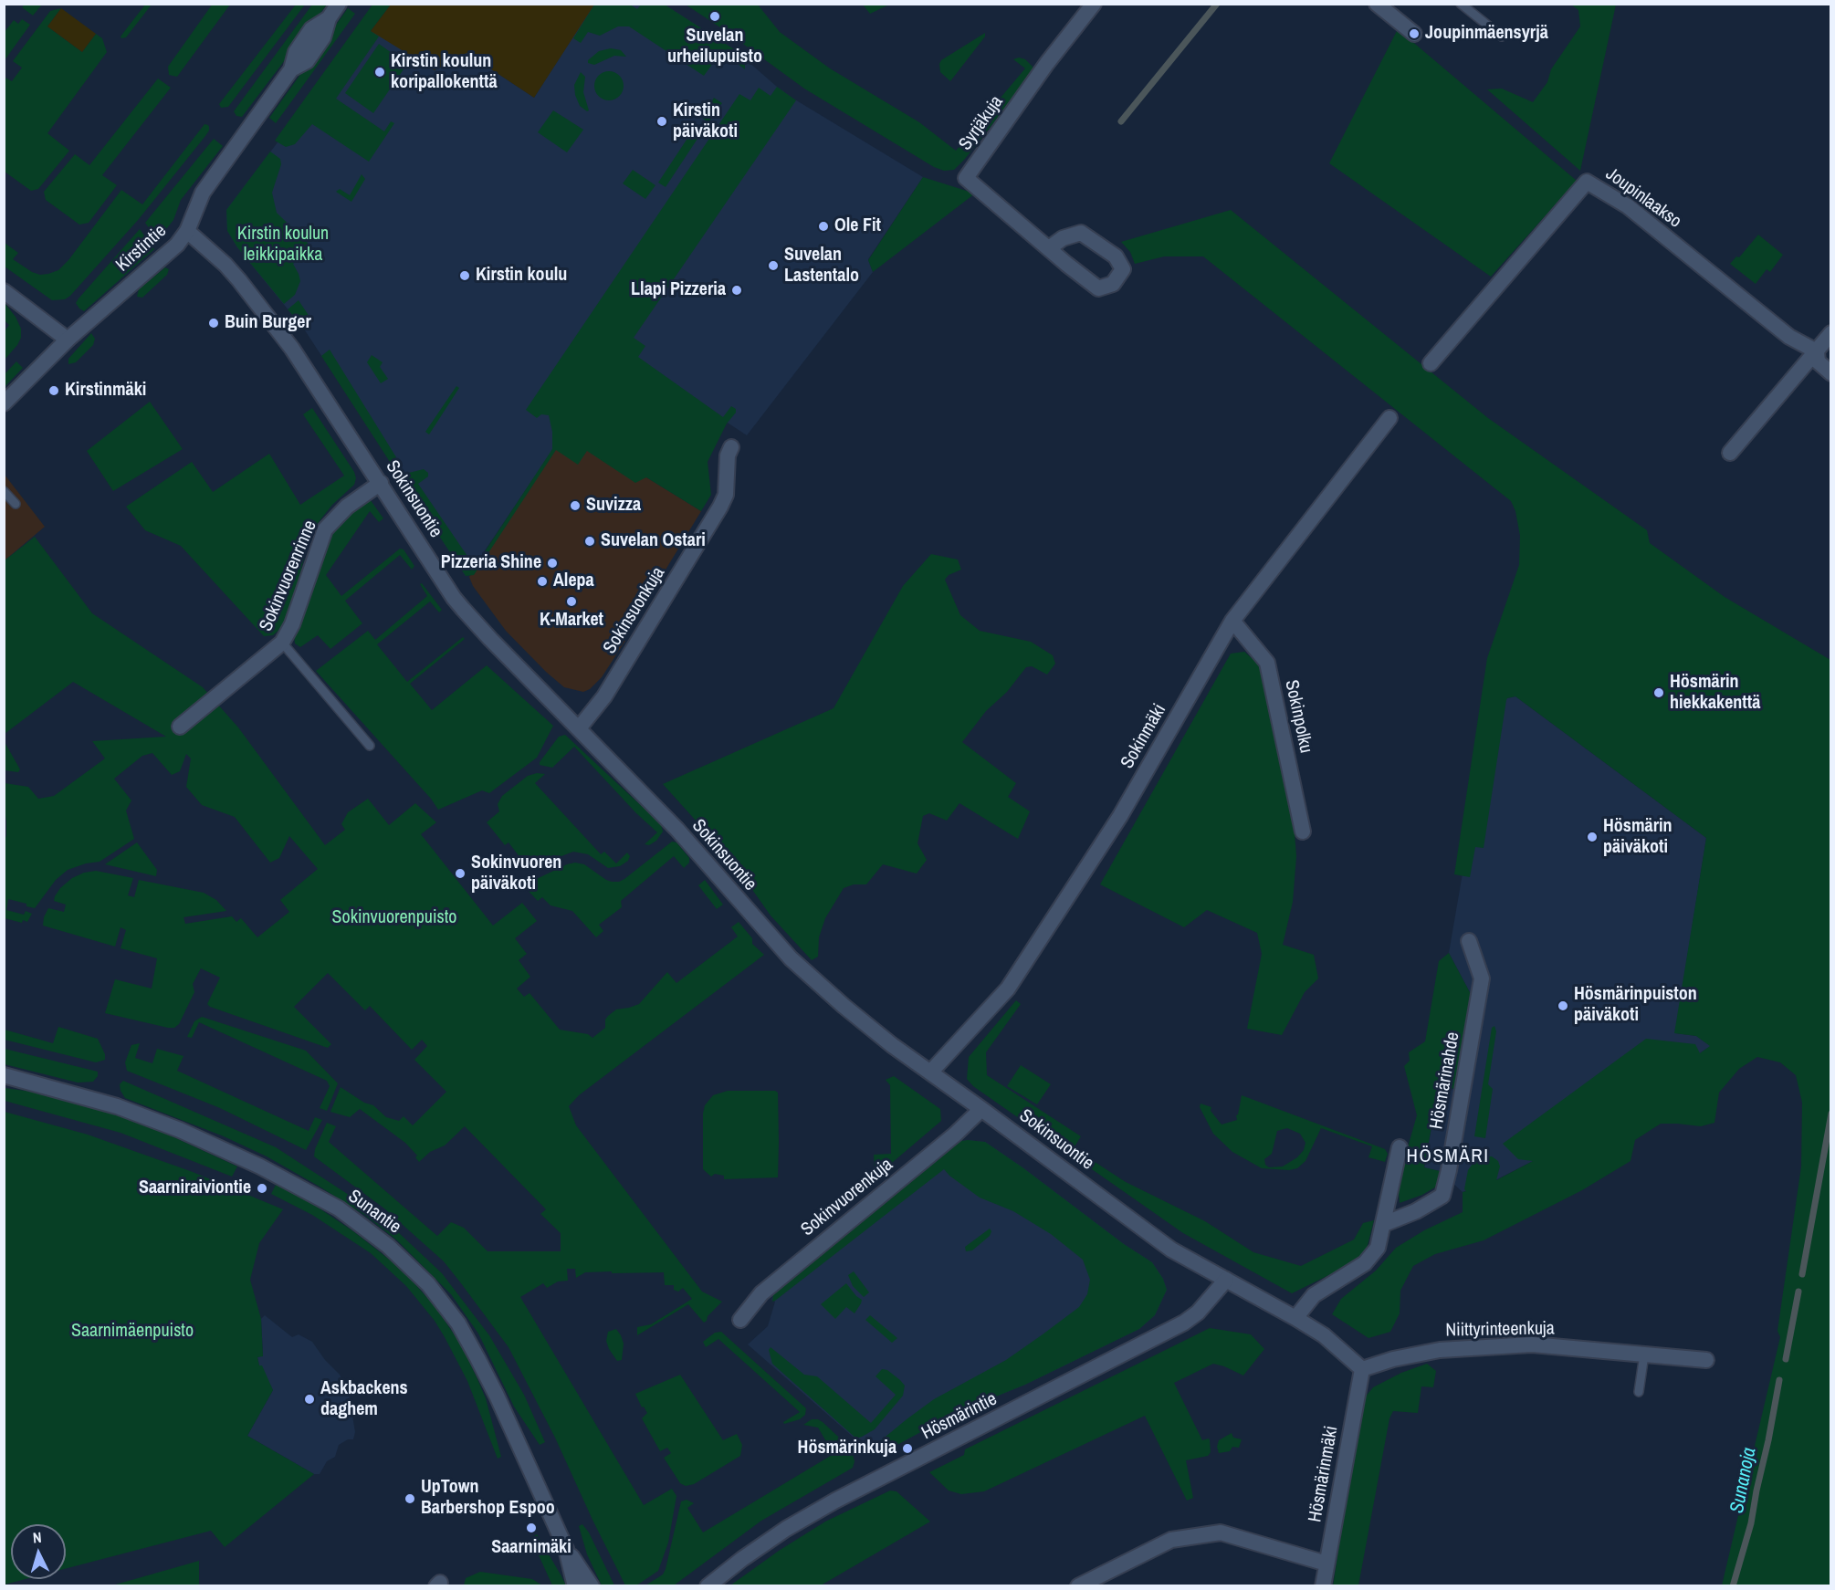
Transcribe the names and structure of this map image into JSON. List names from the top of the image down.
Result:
{
  "streets": {
    "street": [
      "Syrjäkuja",
      "Joupinlaakso",
      "Kirstintie",
      "Sokinsuontie",
      "Sokinvuorenrinne",
      "Sokinsuonkuja",
      "Sokinpolku",
      "Sokinmäki",
      "Hösmärinahde",
      "Sokinvuorenkuja",
      "Sunantie",
      "Niittyrinteenkuja",
      "Hösmärintie",
      "Hösmärinmäki"
    ]
  },
  "crossings": [
    ["Kirstintie", "Sokinsuontie"],
    ["Sokinsuontie", "Sokinvuorenrinne"],
    ["Sokinsuontie", "Sokinsuonkuja"],
    ["Sokinsuontie", "Sokinmäki"],
    ["Sokinsuontie", "Sokinvuorenkuja"],
    ["Sokinsuontie", "Niittyrinteenkuja"],
    ["Sokinsuontie", "Hösmärintie"],
    ["Sokinsuontie", "Hösmärinmäki"],
    ["Sokinpolku", "Sokinmäki"],
    ["Niittyrinteenkuja", "Hösmärinmäki"]
  ],
  "districts": ["HÖSMÄRI"],
  "water": ["Sunanoja"],
  "parks": ["Kirstin koulun leikkipaikka", "Sokinvuorenpuisto", "Saarnimäenpuisto"],
  "places": [
    "Suvelan urheilupuisto",
    "Joupinmäensyrjä",
    "Kirstin koulun koripallokenttä",
    "Kirstin päiväkoti",
    "Ole Fit",
    "Suvelan Lastentalo",
    "Kirstin koulu",
    "Llapi Pizzeria",
    "Buin Burger",
    "Kirstinmäki",
    "Suvizza",
    "Suvelan Ostari",
    "Pizzeria Shine",
    "Alepa",
    "K-Market",
    "Hösmärin hiekkakenttä",
    "Hösmärin päiväkoti",
    "Sokinvuoren päiväkoti",
    "Hösmärinpuiston päiväkoti",
    "Saarniraiviontie",
    "Askbackens daghem",
    "Hösmärinkuja",
    "UpTown Barbershop Espoo",
    "Saarnimäki"
  ],
  "north": "top"
}
